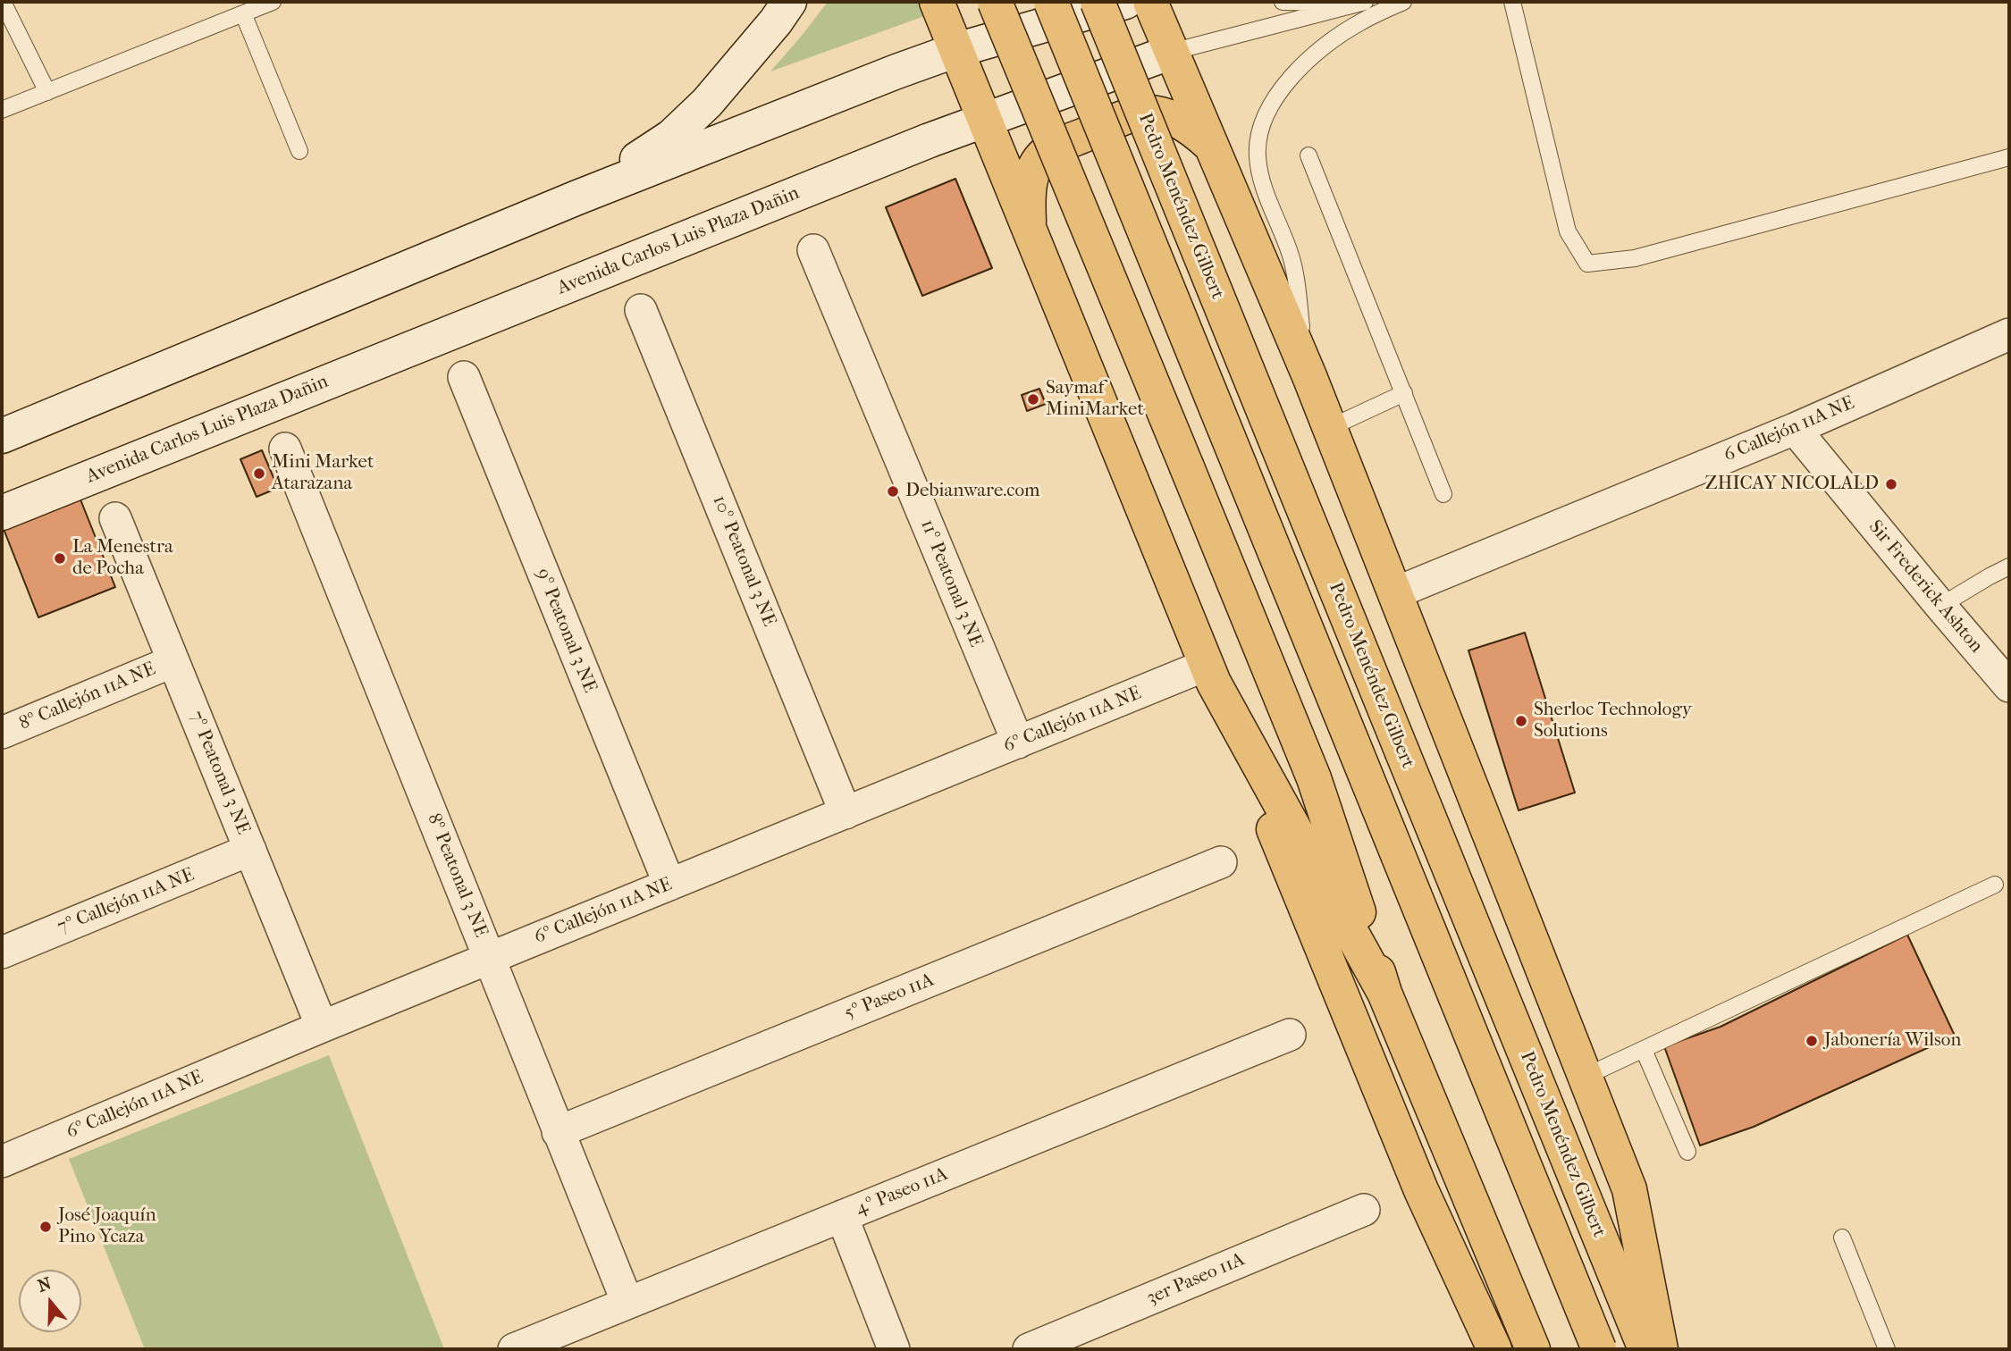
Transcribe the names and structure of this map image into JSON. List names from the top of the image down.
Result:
{
  "streets": {
    "main road": ["Pedro Menéndez Gilbert", "Avenida Carlos Luis Plaza Dañin"],
    "street": [
      "6 Callejón 11A NE",
      "10º Peatonal 3 NE",
      "11º Peatonal 3 NE",
      "Sir Frederick Ashton",
      "9º Peatonal 3 NE",
      "8º Callejón 11A NE",
      "6º Callejón 11A NE",
      "7º Peatonal 3 NE",
      "8º Peatonal 3 NE",
      "7º Callejón 11A NE",
      "5º Paseo 11A",
      "4º Paseo 11A",
      "3er Paseo 11A"
    ]
  },
  "crossings": [
    ["6 Callejón 11A NE", "Sir Frederick Ashton"],
    ["10º Peatonal 3 NE", "6º Callejón 11A NE"],
    ["11º Peatonal 3 NE", "6º Callejón 11A NE"],
    ["9º Peatonal 3 NE", "6º Callejón 11A NE"],
    ["8º Callejón 11A NE", "7º Peatonal 3 NE"],
    ["6º Callejón 11A NE", "7º Peatonal 3 NE"],
    ["6º Callejón 11A NE", "8º Peatonal 3 NE"],
    ["7º Peatonal 3 NE", "7º Callejón 11A NE"],
    ["8º Peatonal 3 NE", "5º Paseo 11A"],
    ["8º Peatonal 3 NE", "4º Paseo 11A"]
  ],
  "places": [
    "Saymaf MiniMarket",
    "Mini Market Atarazana",
    "ZHICAY NICOLALD",
    "Debianware.com",
    "La Menestra de Pocha",
    "Sherloc Technology Solutions",
    "Jabonería Wilson",
    "José Joaquín Pino Ycaza"
  ],
  "north": "top"
}
